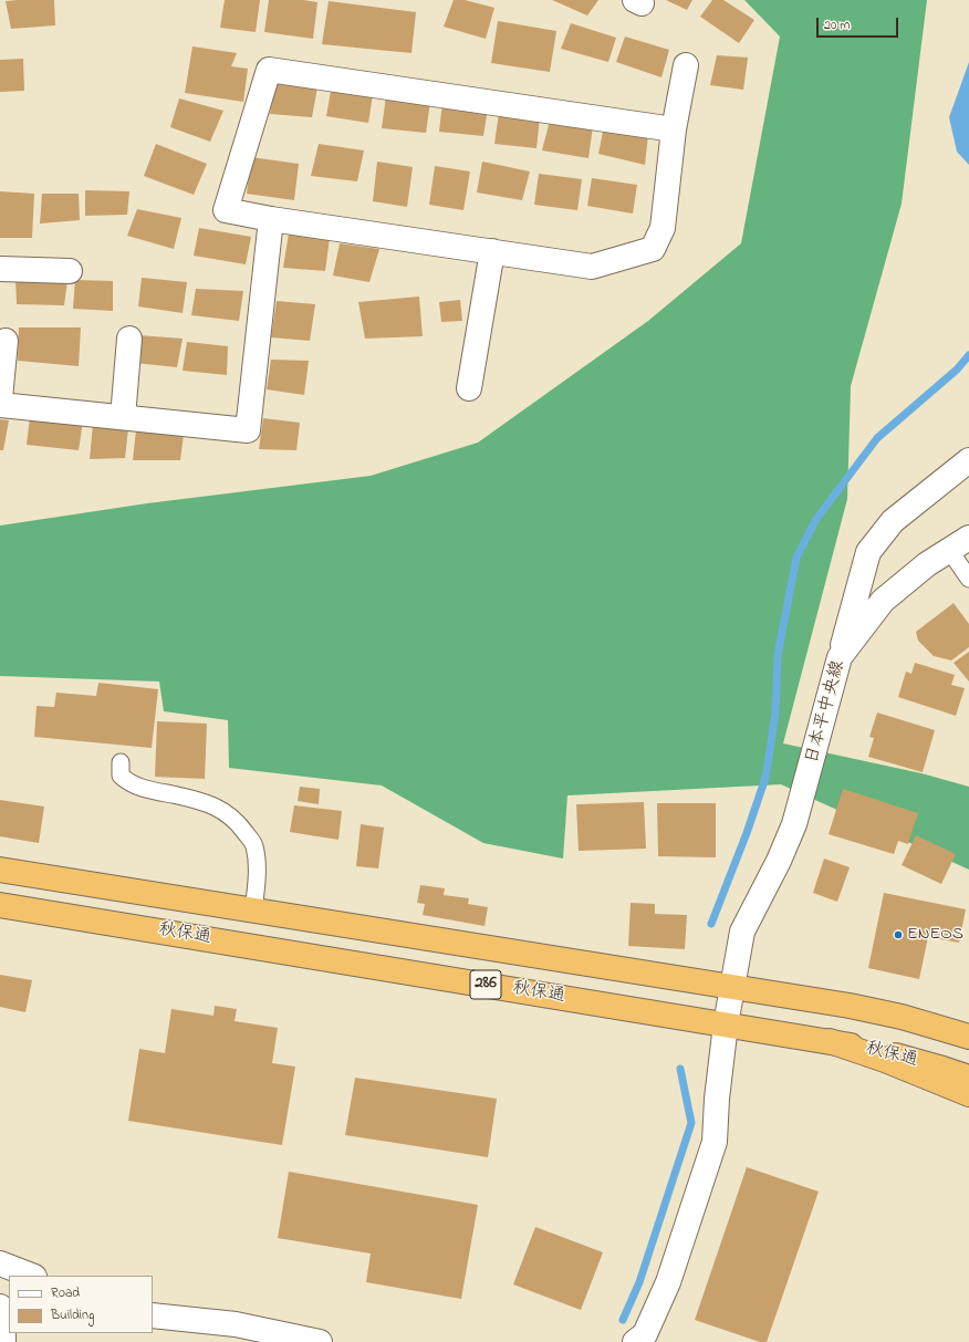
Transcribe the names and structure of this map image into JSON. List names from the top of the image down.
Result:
{
  "streets": {
    "highway": ["秋保通", "286"],
    "street": ["日本平中央線"]
  },
  "crossings": [
    ["日本平中央線", "秋保通"]
  ],
  "places": ["ENEOS"],
  "legend": ["Road", "Building"],
  "scale_bar": "20 m"
}
